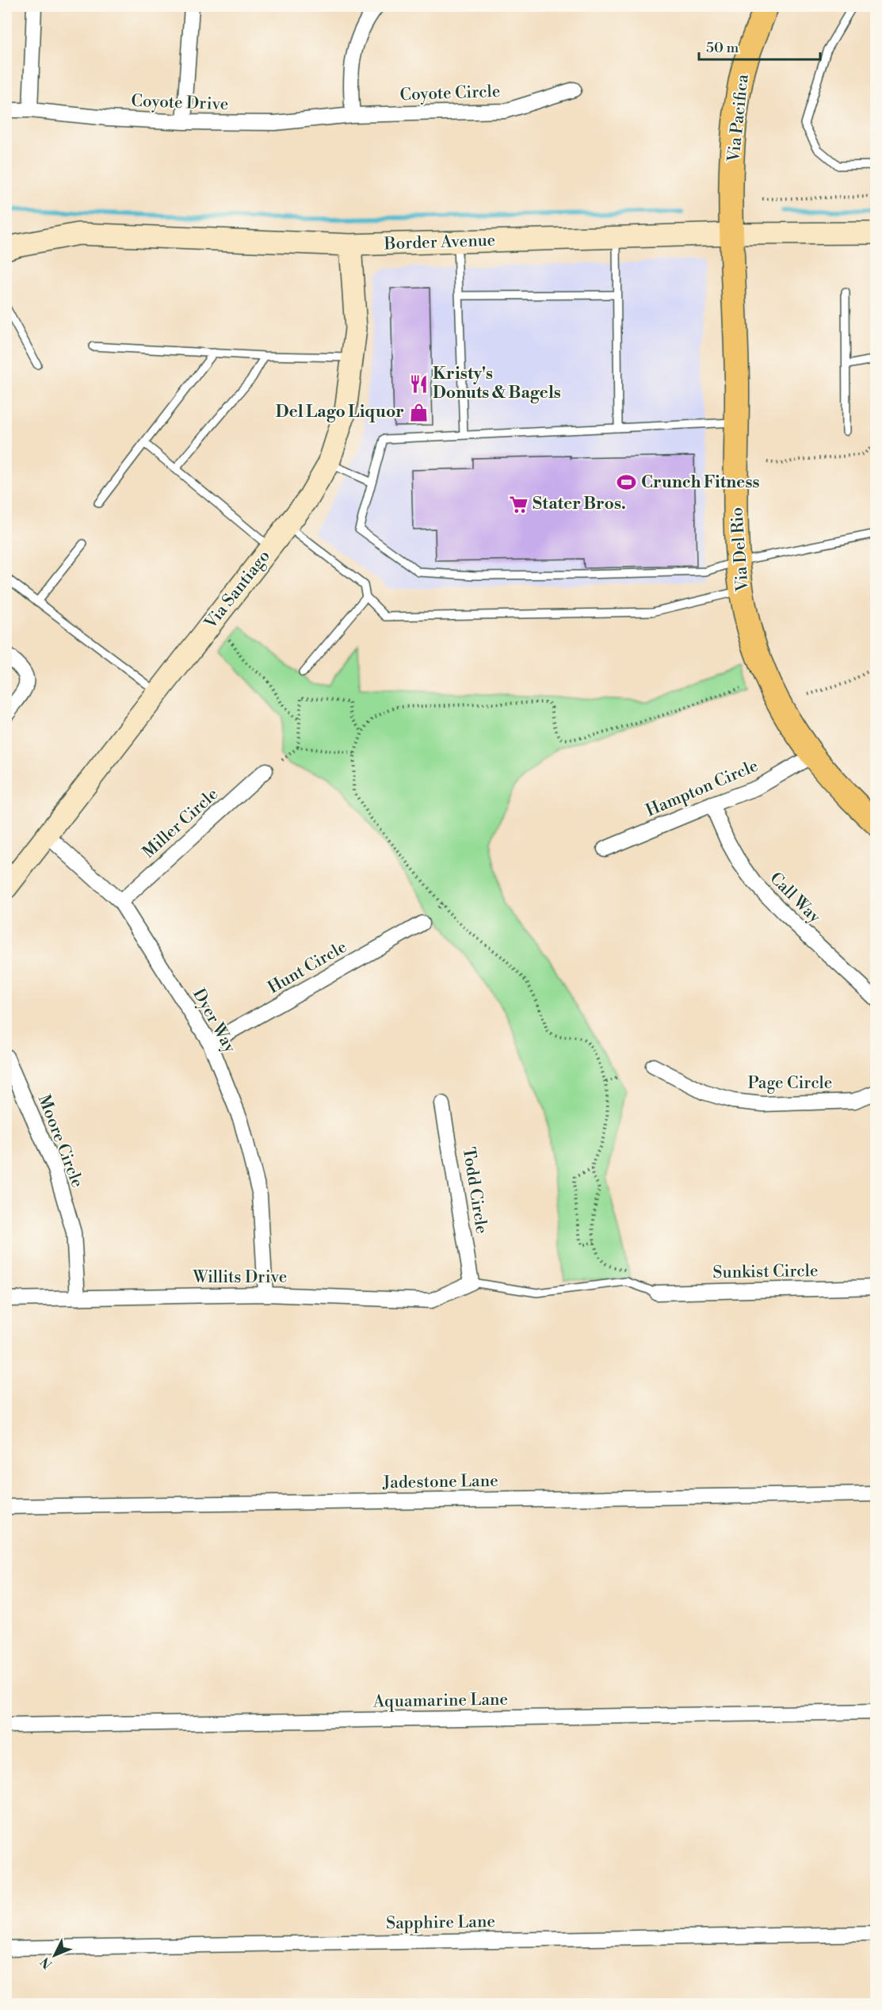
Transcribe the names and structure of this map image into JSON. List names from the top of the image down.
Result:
{
  "streets": {
    "main road": ["Via Pacifica", "Via Del Rio"],
    "street": [
      "Coyote Circle",
      "Coyote Drive",
      "Border Avenue",
      "Via Santiago",
      "Hampton Circle",
      "Miller Circle",
      "Call Way",
      "Hunt Circle",
      "Dyer Way",
      "Page Circle",
      "Moore Circle",
      "Todd Circle",
      "Sunkist Circle",
      "Willits Drive",
      "Jadestone Lane",
      "Aquamarine Lane",
      "Sapphire Lane"
    ]
  },
  "crossings": [
    ["Coyote Circle", "Coyote Drive"],
    ["Via Pacifica", "Border Avenue"],
    ["Via Pacifica", "Via Del Rio"],
    ["Border Avenue", "Via Del Rio"],
    ["Border Avenue", "Via Santiago"],
    ["Via Del Rio", "Hampton Circle"],
    ["Via Santiago", "Dyer Way"],
    ["Hampton Circle", "Call Way"],
    ["Miller Circle", "Dyer Way"],
    ["Hunt Circle", "Dyer Way"],
    ["Dyer Way", "Willits Drive"],
    ["Moore Circle", "Willits Drive"],
    ["Todd Circle", "Willits Drive"]
  ],
  "places": {
    "restaurant": ["Kristy's Donuts & Bagels"],
    "shop": ["Del Lago Liquor"],
    "sports": ["Crunch Fitness"],
    "supermarket": ["Stater Bros."]
  },
  "scale_bar": "50 m",
  "north": "bottom left"
}
